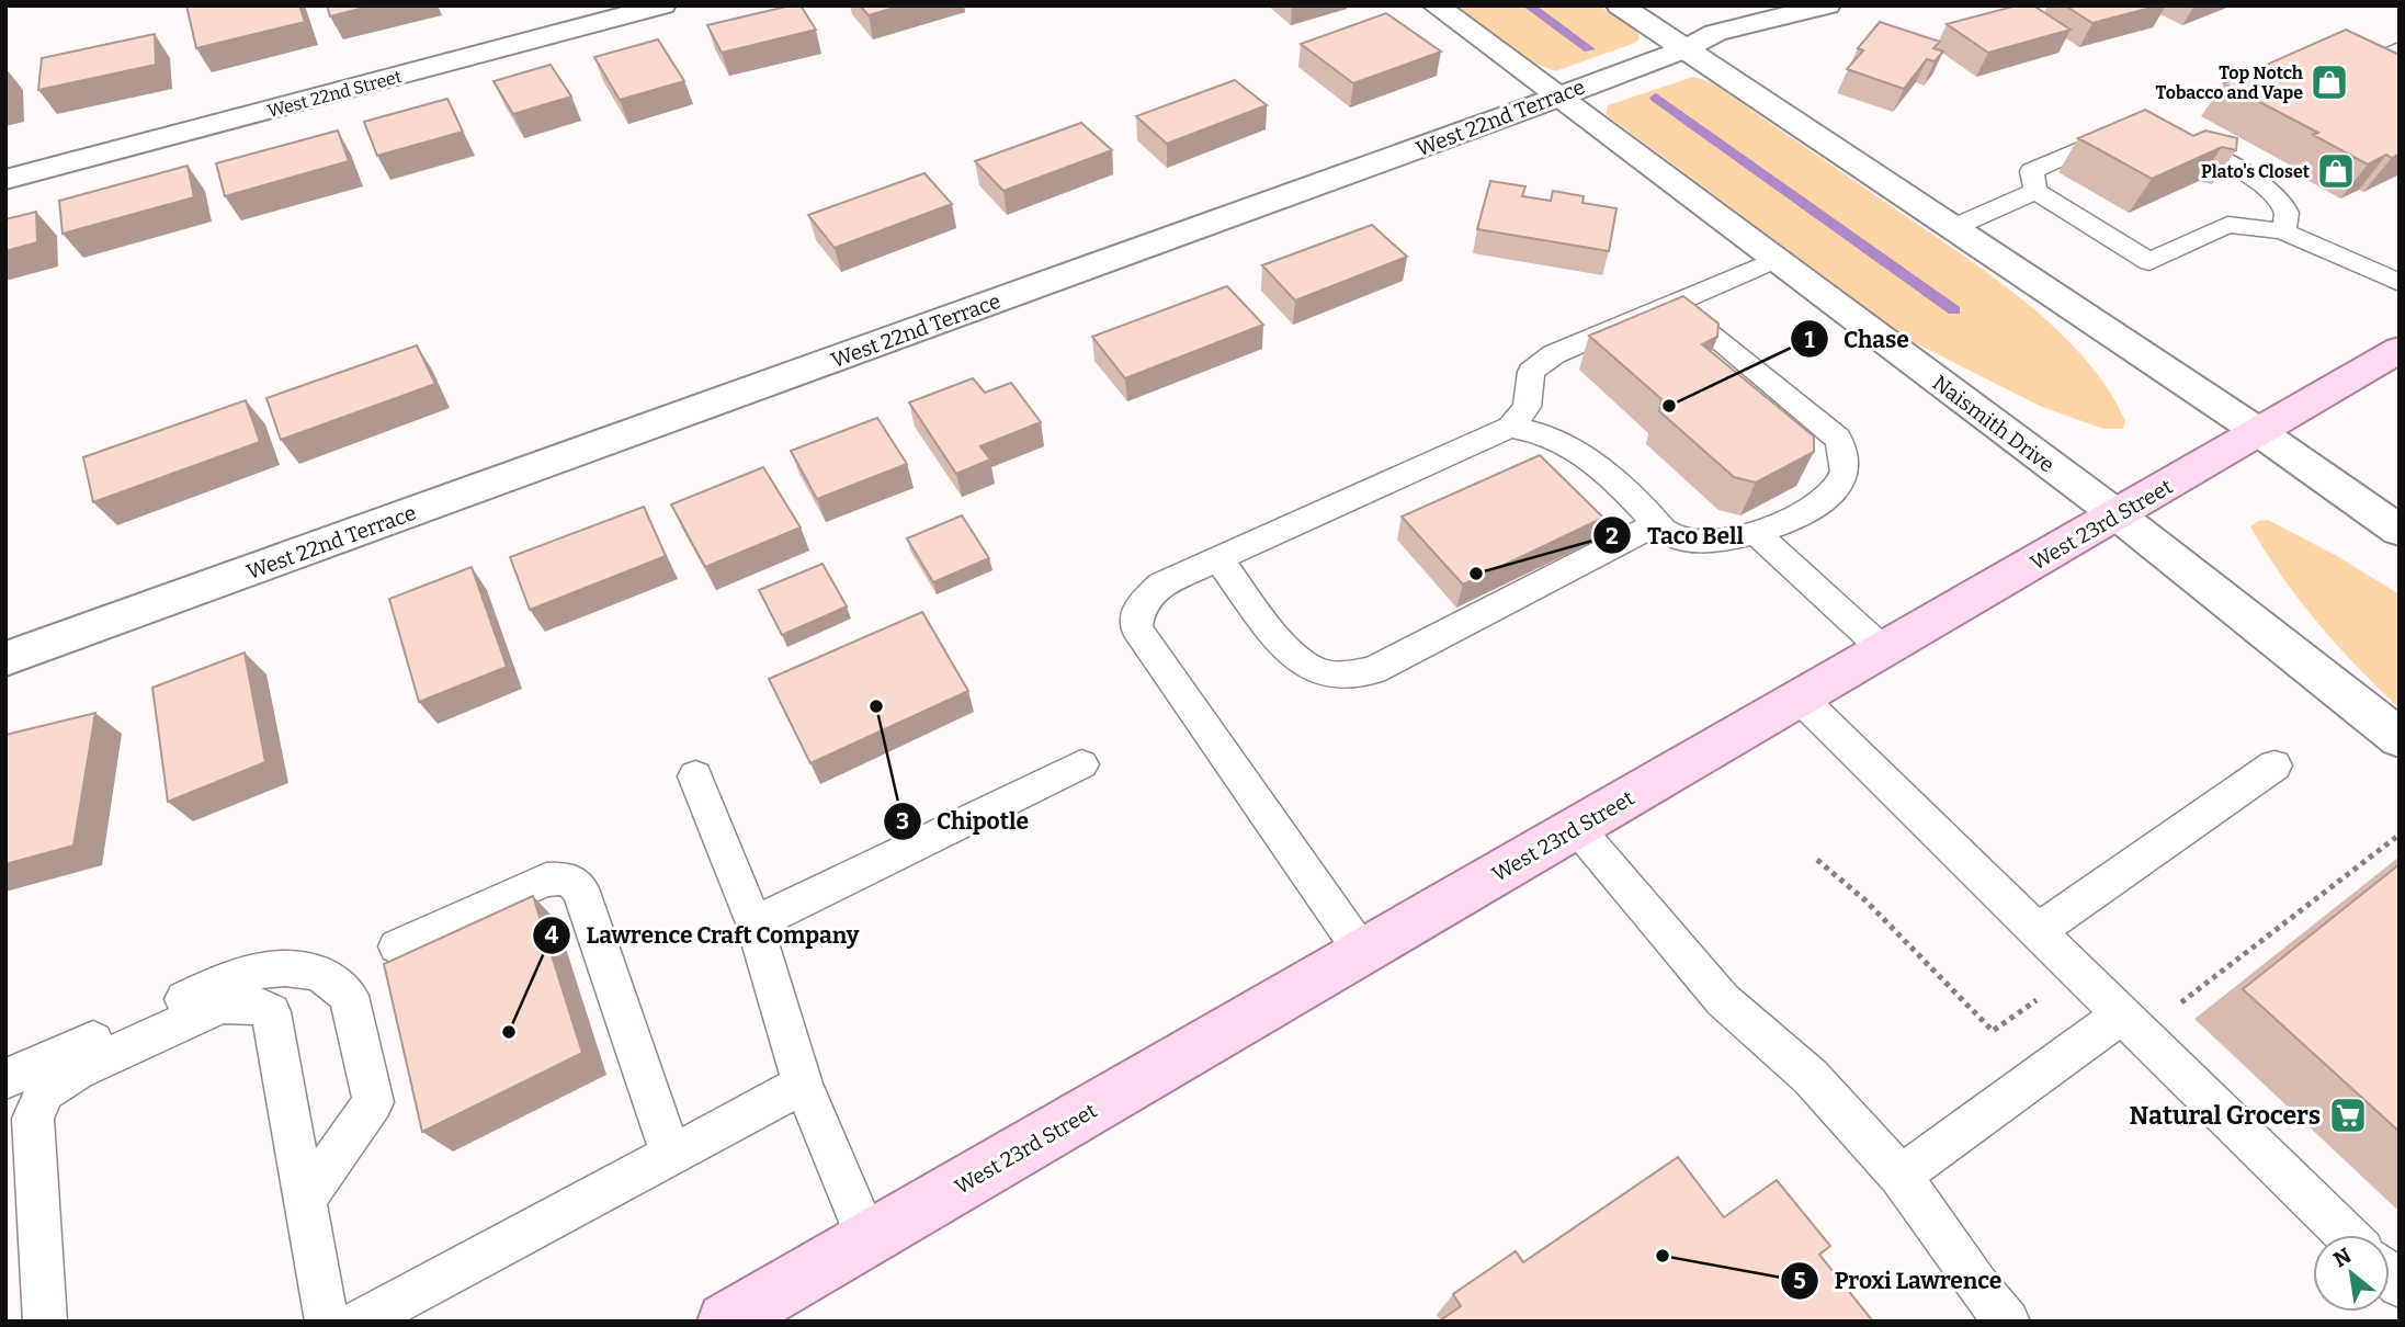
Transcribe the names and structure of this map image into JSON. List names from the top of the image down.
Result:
{
  "streets": {
    "main road": ["West 23rd Street"],
    "street": ["West 22nd Street", "West 22nd Terrace", "Naismith Drive"]
  },
  "crossings": [
    ["West 22nd Terrace", "Naismith Drive"],
    ["Naismith Drive", "West 23rd Street"]
  ],
  "places": {
    "shop": ["Top Notch Tobacco and Vape", "Plato's Closet"],
    "other": [
      "Chase",
      "Taco Bell",
      "Chipotle",
      "Lawrence Craft Company",
      "Proxi Lawrence"
    ],
    "supermarket": ["Natural Grocers"]
  },
  "north": "top left"
}
